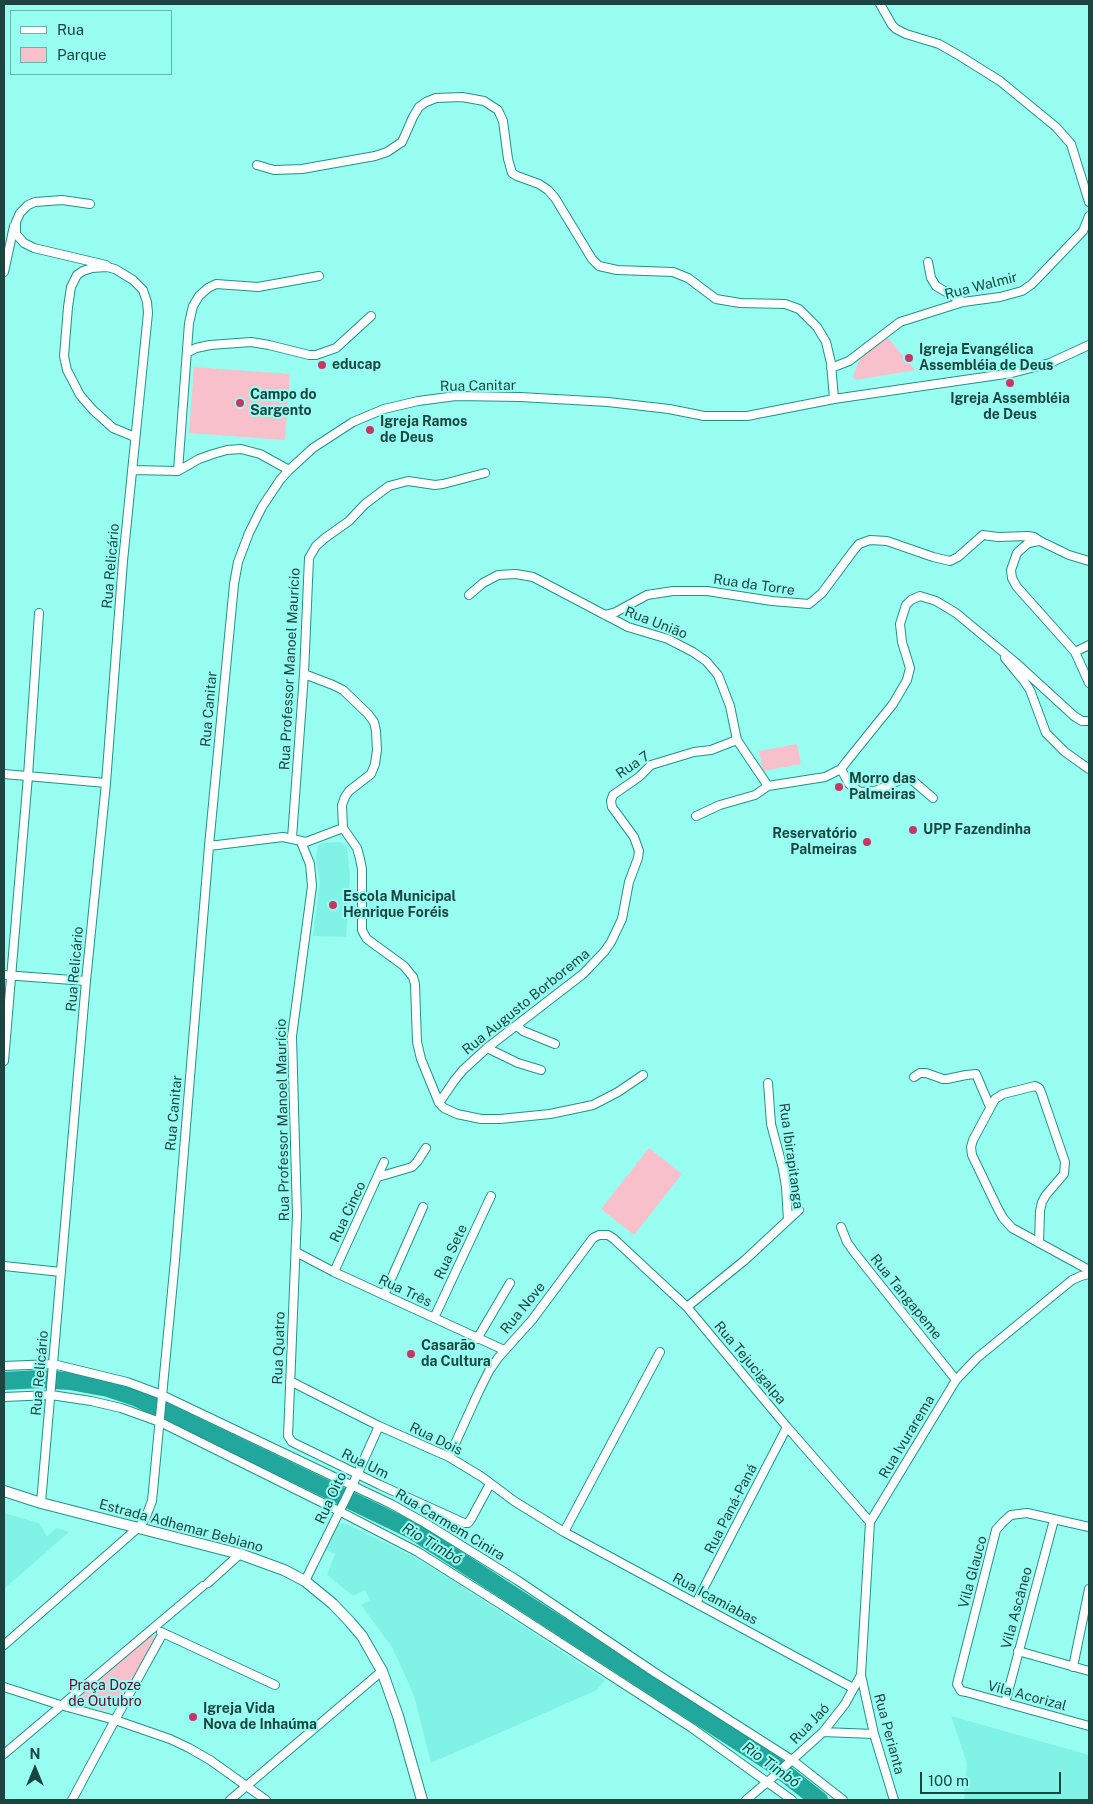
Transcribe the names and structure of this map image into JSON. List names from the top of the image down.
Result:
{
  "streets": {
    "main road": ["Estrada Adhemar Bebiano"],
    "street": [
      "Rua Walmir",
      "Rua Canitar",
      "Rua Relicário",
      "Rua da Torre",
      "Rua União",
      "Rua Professor Manoel Maurício",
      "Rua 7",
      "Rua Augusto Borborema",
      "Rua Ibirapitanga",
      "Rua Cinco",
      "Rua Sete",
      "Rua Três",
      "Rua Tangapeme",
      "Rua Nove",
      "Rua Quatro",
      "Rua Tejucigalpa",
      "Rua Ivurarema",
      "Rua Dois",
      "Rua Um",
      "Rua Oito",
      "Rua Paná-Paná",
      "Rua Carmem Cinira",
      "Vila Glauco",
      "Rua Icamiabas",
      "Vila Ascâneo",
      "Vila Acorizal",
      "Rua Jaó",
      "Rua Perianta"
    ]
  },
  "crossings": [
    ["Rua Canitar", "Rua Carmem Cinira"],
    ["Rua Canitar", "Estrada Adhemar Bebiano"],
    ["Rua Relicário", "Rua Carmem Cinira"],
    ["Rua Relicário", "Estrada Adhemar Bebiano"],
    ["Rua da Torre", "Rua União"],
    ["Rua União", "Rua 7"],
    ["Rua Professor Manoel Maurício", "Rua Três"],
    ["Rua Professor Manoel Maurício", "Rua Quatro"],
    ["Rua 7", "Rua Augusto Borborema"],
    ["Rua Ibirapitanga", "Rua Tejucigalpa"],
    ["Rua Cinco", "Rua Três"],
    ["Rua Sete", "Rua Três"],
    ["Rua Três", "Rua Nove"],
    ["Rua Três", "Rua Quatro"],
    ["Rua Tangapeme", "Rua Ivurarema"],
    ["Rua Nove", "Rua Tejucigalpa"],
    ["Rua Nove", "Rua Dois"],
    ["Rua Quatro", "Rua Dois"],
    ["Rua Quatro", "Rua Um"],
    ["Rua Tejucigalpa", "Rua Ivurarema"],
    ["Rua Tejucigalpa", "Rua Paná-Paná"],
    ["Rua Ivurarema", "Rua Jaó"],
    ["Rua Ivurarema", "Rua Perianta"],
    ["Rua Dois", "Rua Um"],
    ["Rua Dois", "Rua Oito"],
    ["Rua Dois", "Rua Icamiabas"],
    ["Rua Um", "Rua Oito"],
    ["Rua Oito", "Rua Carmem Cinira"],
    ["Rua Oito", "Estrada Adhemar Bebiano"],
    ["Rua Paná-Paná", "Rua Icamiabas"],
    ["Rua Carmem Cinira", "Rua Jaó"],
    ["Vila Glauco", "Vila Ascâneo"],
    ["Vila Glauco", "Vila Acorizal"],
    ["Rua Icamiabas", "Rua Jaó"],
    ["Vila Ascâneo", "Vila Acorizal"],
    ["Rua Jaó", "Rua Perianta"]
  ],
  "water": ["Rio Timbó"],
  "parks": ["Praça Doze de Outubro"],
  "places": [
    "Igreja Evangélica Assembléia de Deus",
    "educap",
    "Igreja Assembléia de Deus",
    "Campo do Sargento",
    "Igreja Ramos de Deus",
    "Morro das Palmeiras",
    "UPP Fazendinha",
    "Reservatório Palmeiras",
    "Escola Municipal Henrique Foréis",
    "Casarão da Cultura",
    "Igreja Vida Nova de Inhaúma"
  ],
  "legend": ["Rua", "Parque"],
  "scale_bar": "100 m",
  "north": "top"
}
